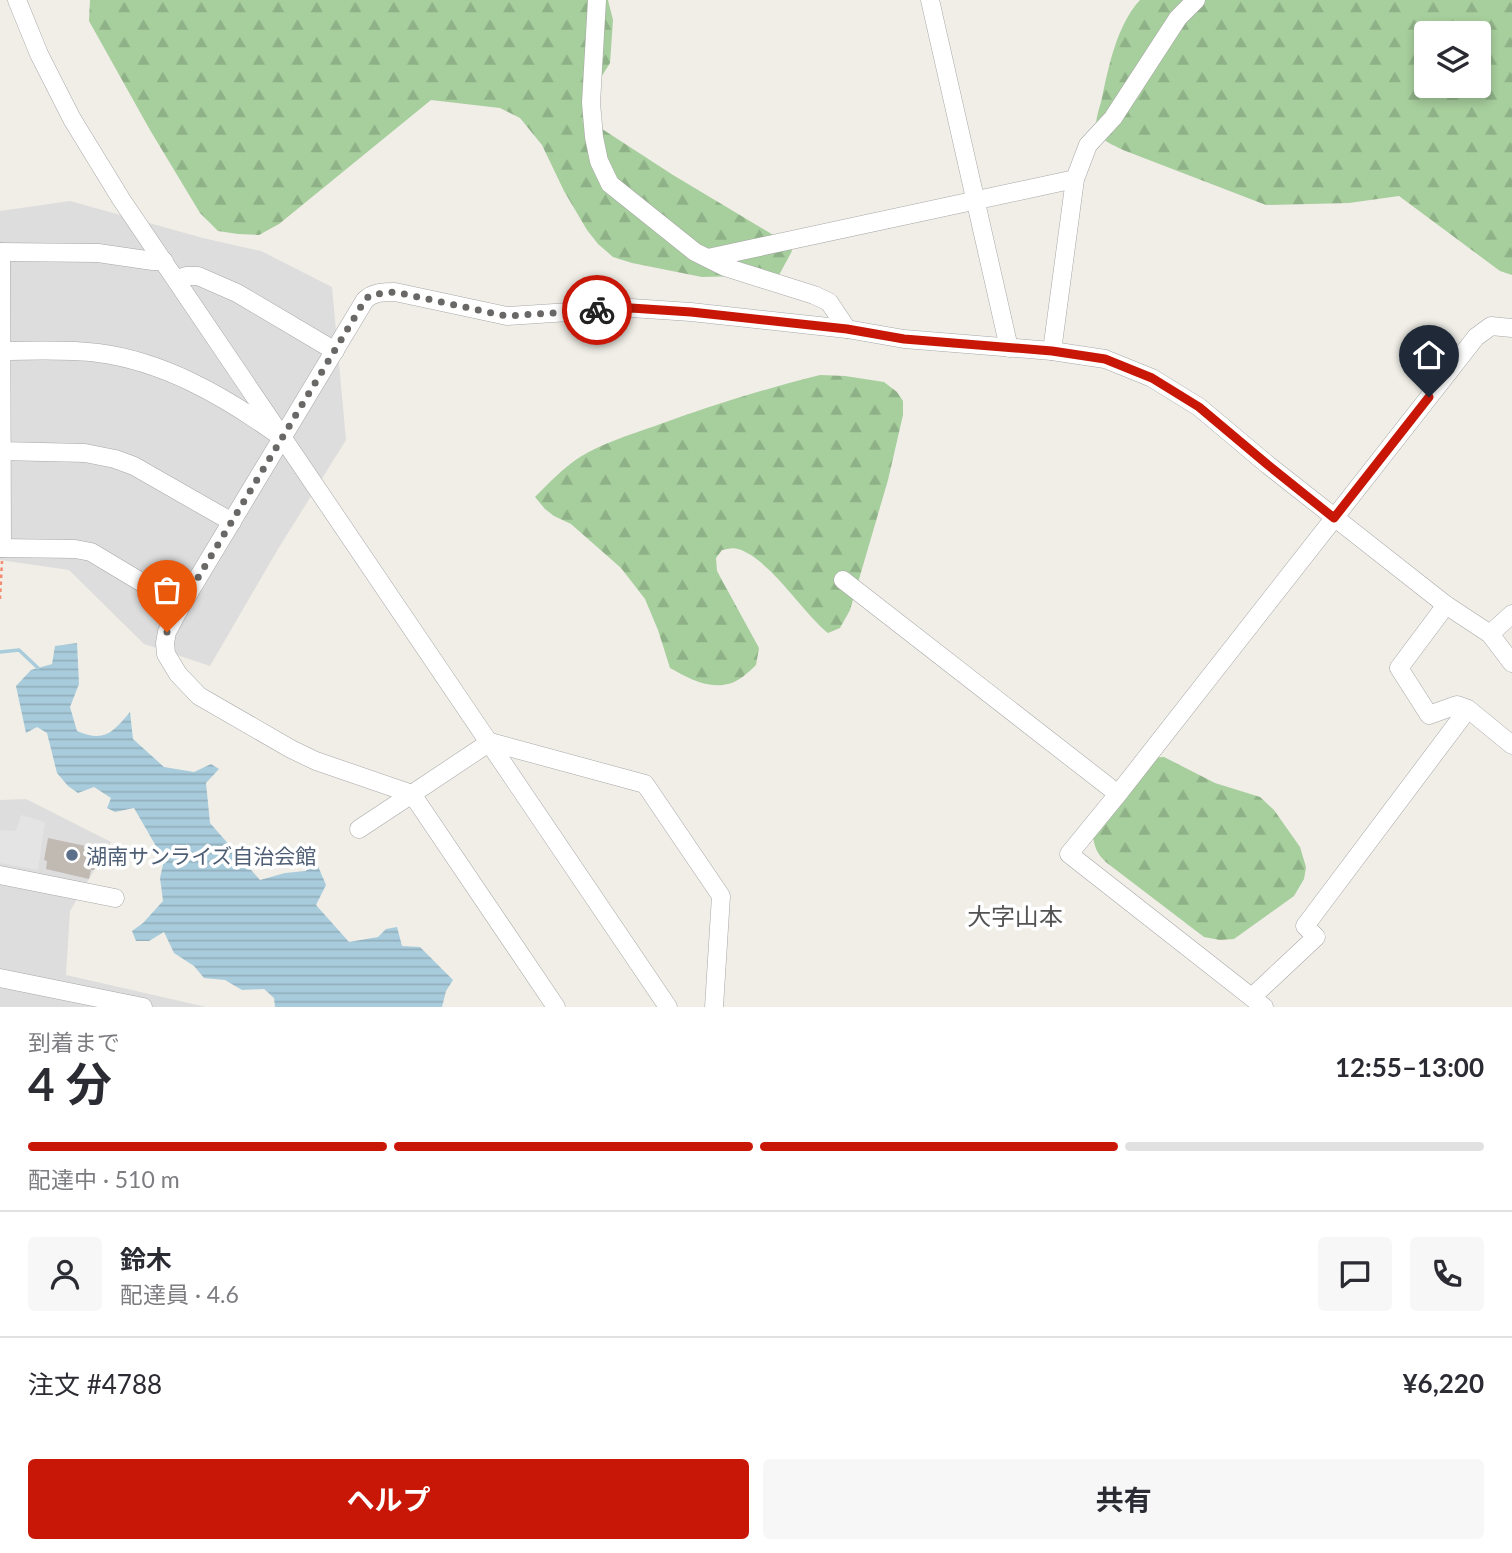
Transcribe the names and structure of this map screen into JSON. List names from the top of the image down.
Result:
{
  "districts": ["大字山本"],
  "places": ["湖南サンライズ自治会館"],
  "page": {
    "heading": ["4 分", "到着まで", "12:55–13:00"],
    "panel": [
      "鈴木",
      "配達員 · 4.6",
      "注文 #4788",
      "¥6,220"
    ],
    "bar": "配達中 · 510 m",
    "buttons": ["ヘルプ", "共有"]
  }
}
